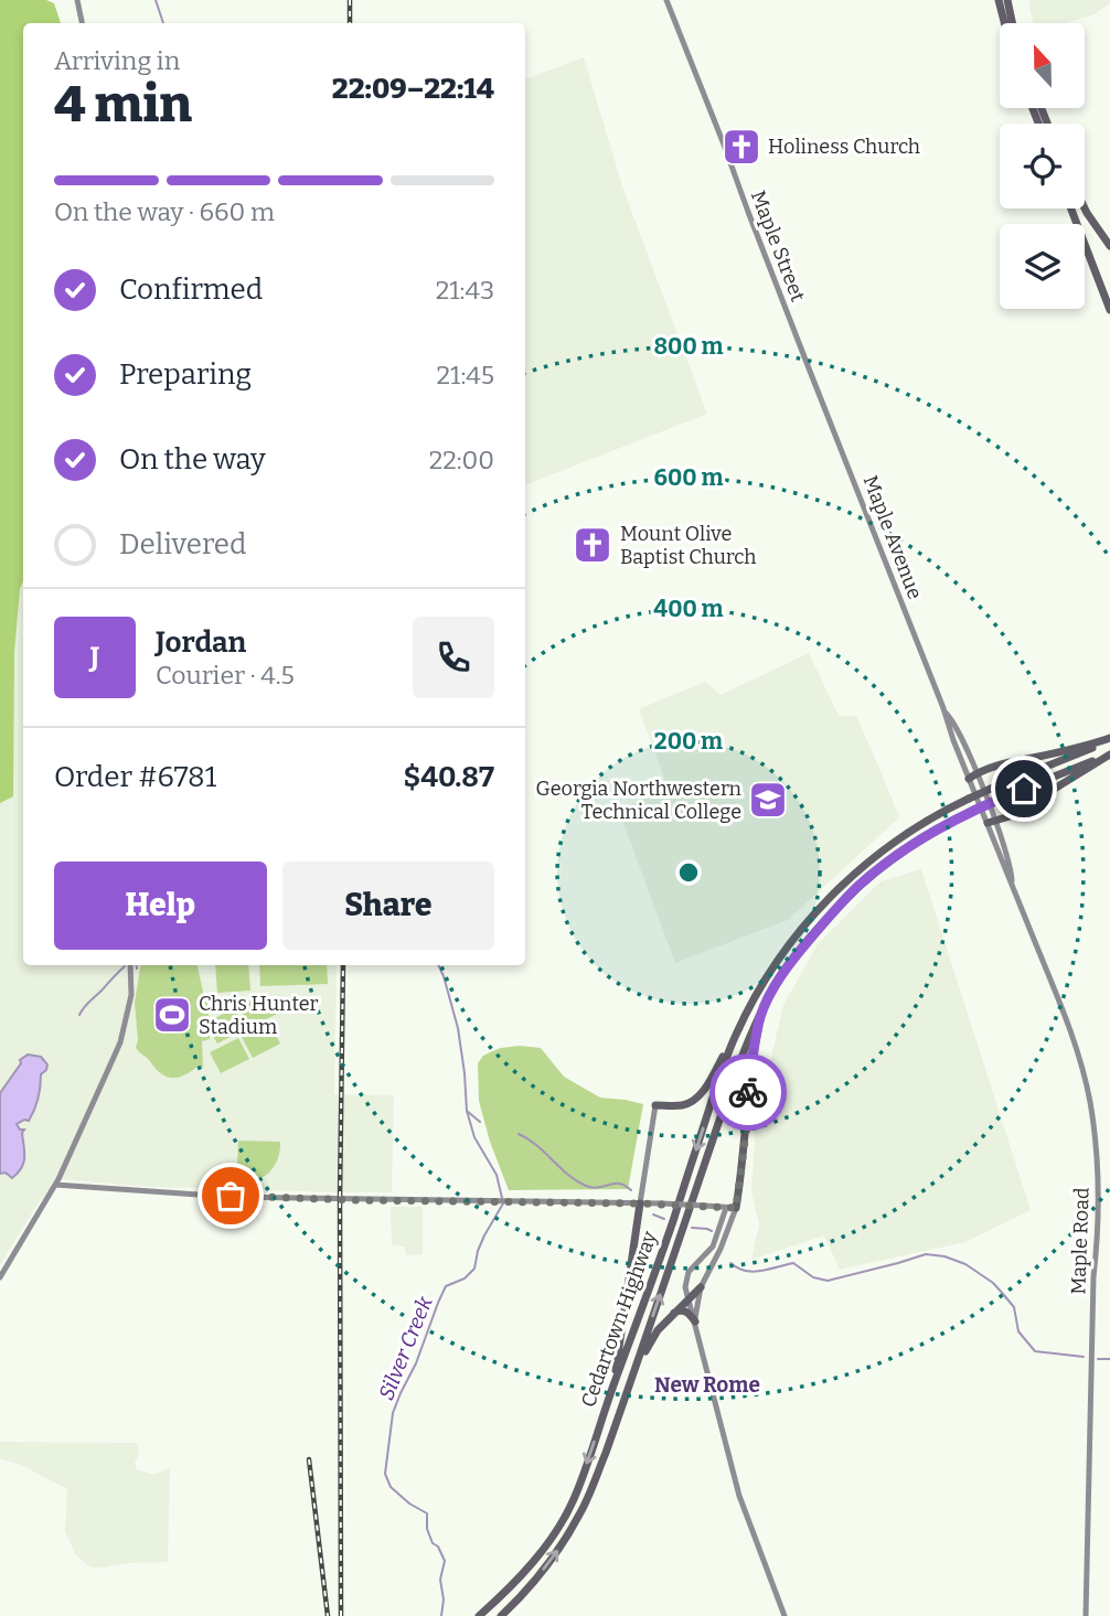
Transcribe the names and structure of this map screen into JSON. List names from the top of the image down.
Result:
{
  "streets": {
    "highway": ["Cedartown Highway"],
    "main road": ["Maple Street", "Maple Avenue", "Maple Road"]
  },
  "crossings": [
    ["Maple Street", "Maple Avenue"],
    ["Maple Avenue", "Maple Road"],
    ["Maple Avenue", "Cedartown Highway"],
    ["Maple Road", "Cedartown Highway"]
  ],
  "districts": ["New Rome"],
  "water": ["Silver Creek"],
  "places": {
    "church": ["Holiness Church", "Mount Olive Baptist Church"],
    "school or university": ["Georgia Northwestern Technical College"],
    "sports": ["Chris Hunter Stadium"]
  },
  "north": "top",
  "page": {
    "heading": ["4 min", "Arriving in", "22:09–22:14"],
    "panel": [
      "Jordan",
      "Courier · 4.5",
      "Order #6781",
      "$40.87"
    ],
    "bar": "On the way · 660 m",
    "list": [
      ["Confirmed", "21:43"],
      ["Preparing", "21:45"],
      ["On the way", "22:00"],
      "Delivered"
    ],
    "round": "J",
    "buttons": ["Help", "Share"]
  },
  "rings": [
    "800 m",
    "600 m",
    "400 m",
    "200 m"
  ]
}
